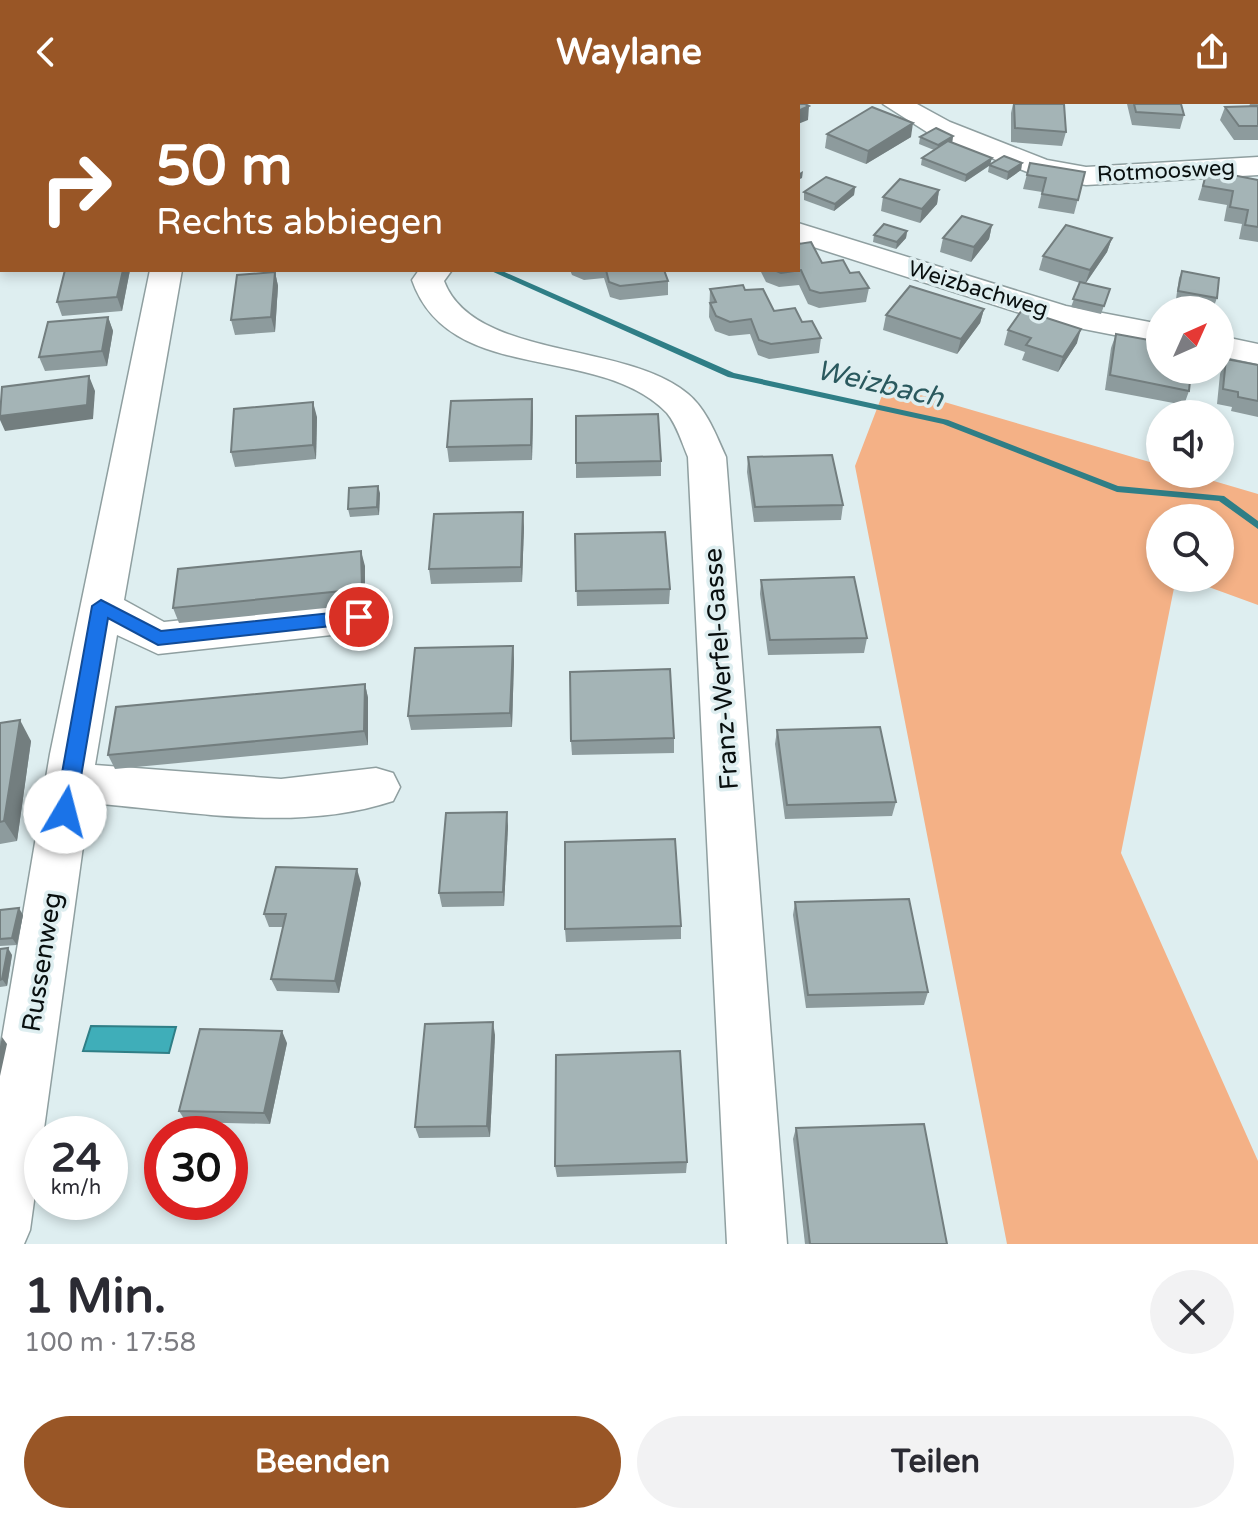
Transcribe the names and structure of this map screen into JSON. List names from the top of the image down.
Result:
{
  "streets": {
    "street": [
      "Rotmoosweg",
      "Weizbachweg",
      "Franz-Werfel-Gasse",
      "Russenweg"
    ]
  },
  "water": ["Weizbach"],
  "north": "top right",
  "page": {
    "header": "Waylane",
    "turn": ["50 m", "Rechts abbiegen"],
    "speed": "24 km/h",
    "limit": "30",
    "heading": ["1 Min.", "100 m · 17:58"],
    "buttons": ["Beenden", "Teilen"]
  }
}
